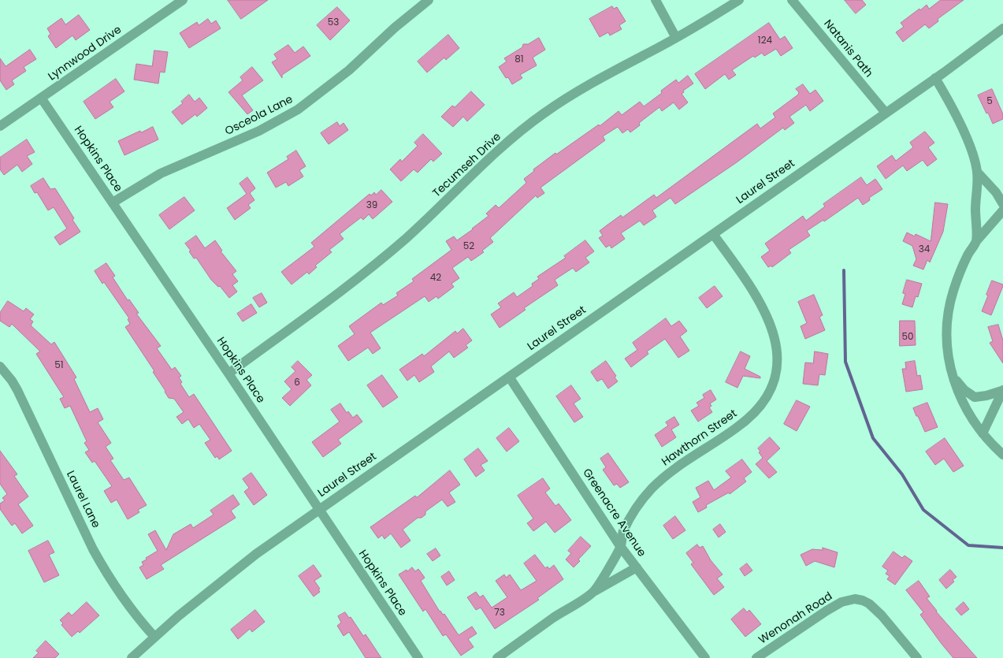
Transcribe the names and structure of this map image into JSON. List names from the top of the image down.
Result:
{
  "streets": {
    "street": [
      "Natanis Path",
      "Lynnwood Drive",
      "Osceola Lane",
      "Hopkins Place",
      "Tecumseh Drive",
      "Laurel Street",
      "Hawthorn Street",
      "Laurel Lane",
      "Greenacre Avenue",
      "Wenonah Road"
    ]
  },
  "crossings": [
    ["Natanis Path", "Laurel Street"],
    ["Lynnwood Drive", "Hopkins Place"],
    ["Osceola Lane", "Hopkins Place"],
    ["Hopkins Place", "Tecumseh Drive"],
    ["Hopkins Place", "Laurel Street"],
    ["Laurel Street", "Hawthorn Street"],
    ["Laurel Street", "Laurel Lane"],
    ["Laurel Street", "Greenacre Avenue"],
    ["Hawthorn Street", "Greenacre Avenue"]
  ],
  "house_numbers": [
    "53",
    "124",
    "81",
    "5",
    "39",
    "52",
    "34",
    "42",
    "50",
    "51",
    "6",
    "73"
  ]
}
